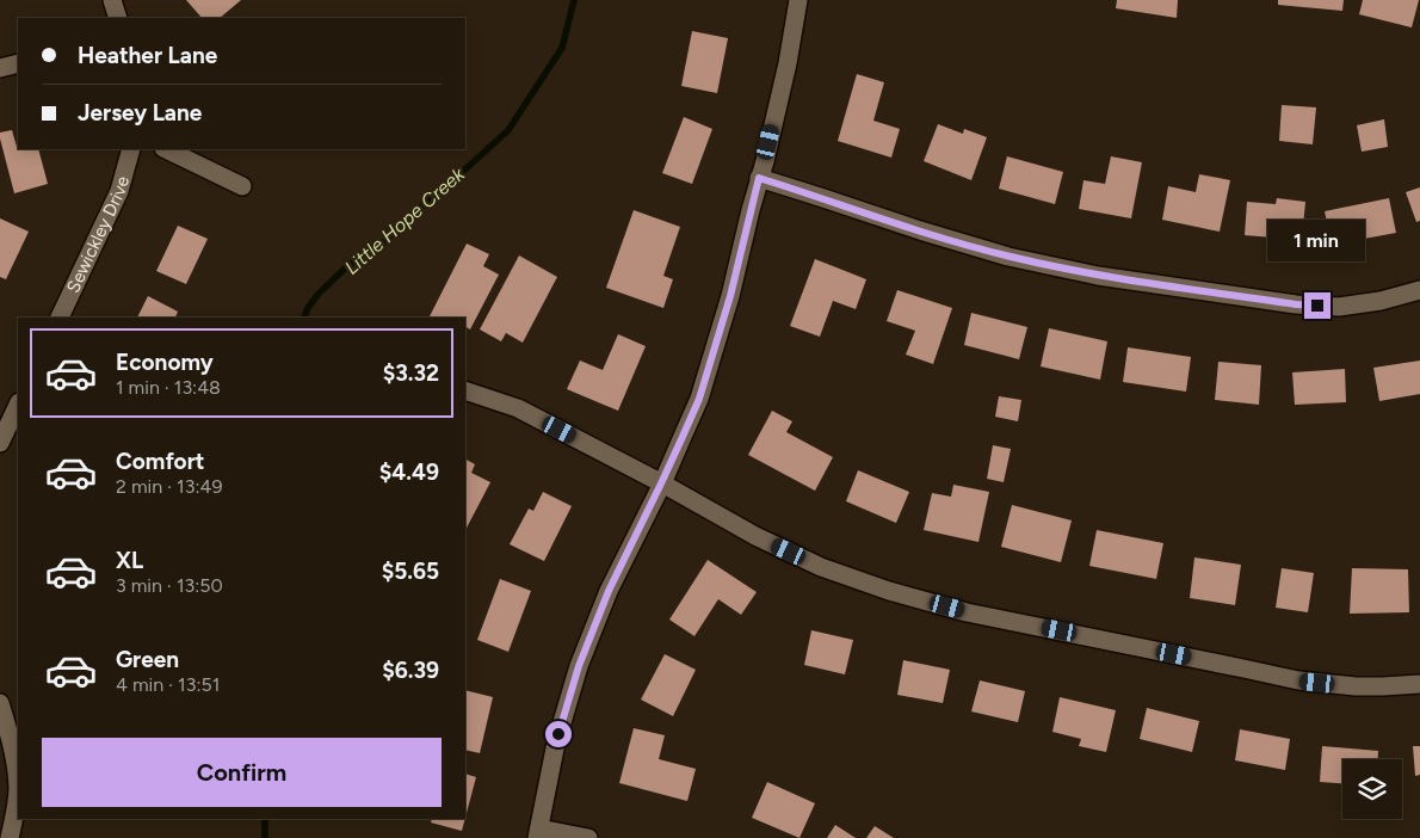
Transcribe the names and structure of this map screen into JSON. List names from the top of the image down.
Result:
{
  "streets": {
    "street": ["Sewickley Drive"]
  },
  "water": ["Little Hope Creek"],
  "page": {
    "banner": ["Heather Lane", "Jersey Lane"],
    "bubble": "1 min",
    "list": [
      {
        "name": "Economy",
        "note": "1 min · 13:48",
        "value": "$3.32"
      },
      {
        "name": "Comfort",
        "note": "2 min · 13:49",
        "value": "$4.49"
      },
      {
        "name": "XL",
        "note": "3 min · 13:50",
        "value": "$5.65"
      },
      {
        "name": "Green",
        "note": "4 min · 13:51",
        "value": "$6.39"
      }
    ],
    "buttons": "Confirm"
  }
}
